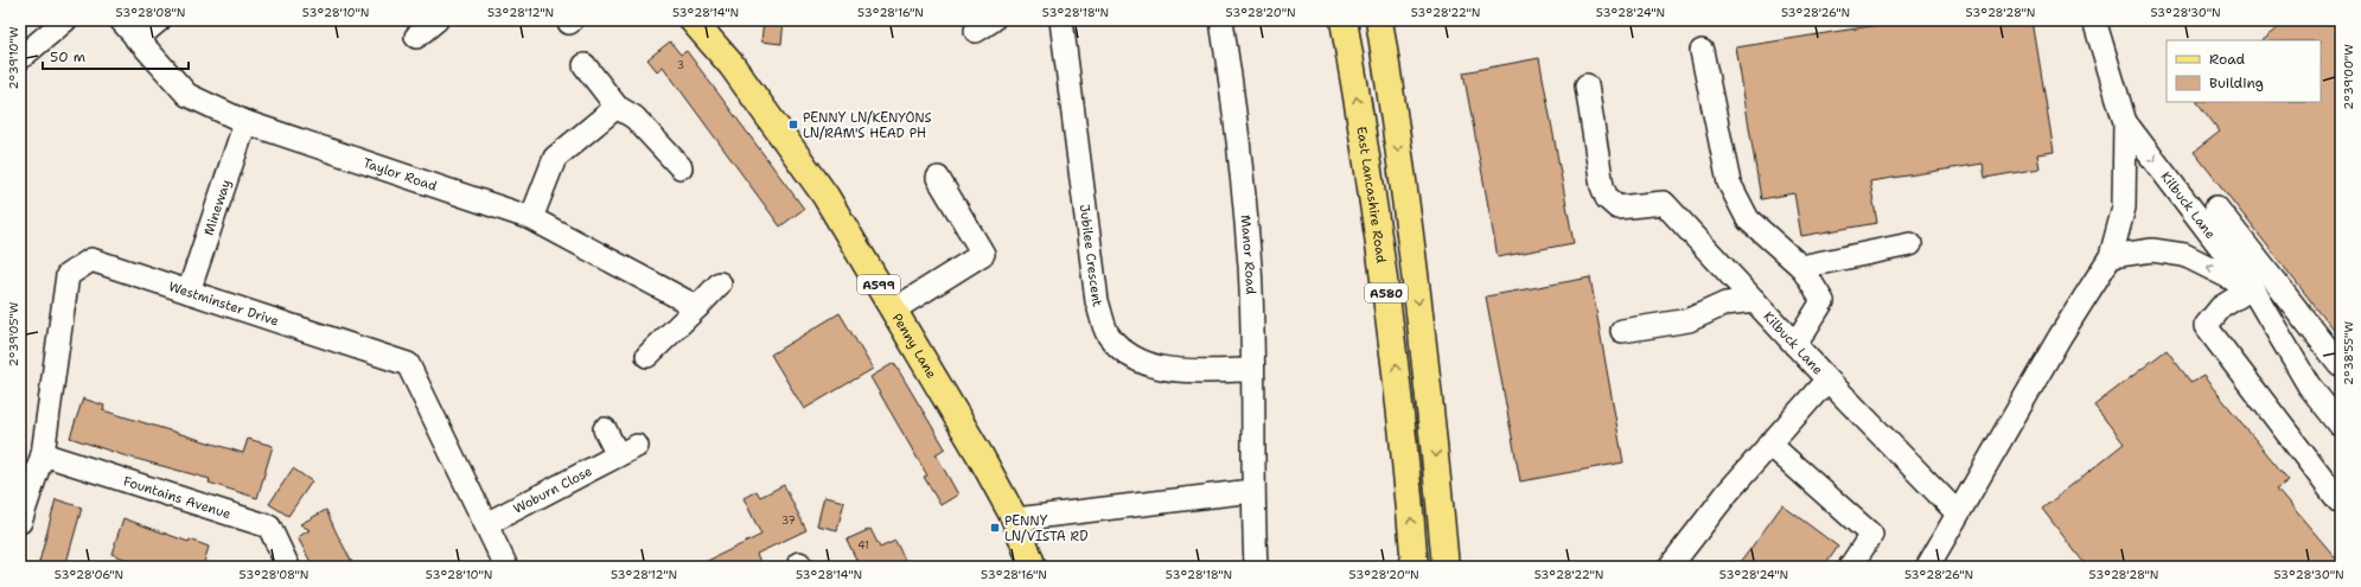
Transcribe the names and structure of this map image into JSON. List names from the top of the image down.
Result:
{
  "streets": {
    "main road": [
      "East Lancashire Road",
      "A599",
      "A580",
      "Penny Lane"
    ],
    "street": [
      "Taylor Road",
      "Kilbuck Lane",
      "Mineway",
      "Jubilee Crescent",
      "Manor Road",
      "Westminster Drive",
      "Woburn Close",
      "Fountains Avenue"
    ]
  },
  "crossings": [
    ["Taylor Road", "Mineway"],
    ["Mineway", "Westminster Drive"],
    ["Jubilee Crescent", "Manor Road"],
    ["Westminster Drive", "Woburn Close"],
    ["Westminster Drive", "Fountains Avenue"]
  ],
  "places": {
    "transit": ["PENNY LN/KENYONS LN/RAM'S HEAD PH", "PENNY LN/VISTA RD"]
  },
  "house_numbers": ["3", "37", "41"],
  "legend": ["Road", "Building"],
  "scale_bar": "50 m",
  "coordinates": [
    "53°28'08\"N",
    "53°28'10\"N",
    "53°28'12\"N",
    "53°28'14\"N",
    "53°28'16\"N",
    "53°28'18\"N",
    "53°28'20\"N",
    "53°28'22\"N",
    "53°28'24\"N",
    "53°28'26\"N",
    "53°28'28\"N",
    "53°28'30\"N",
    "2°39'10\"W",
    "2°39'00\"W",
    "2°39'05\"W",
    "2°38'55\"W",
    "53°28'06\"N"
  ]
}
